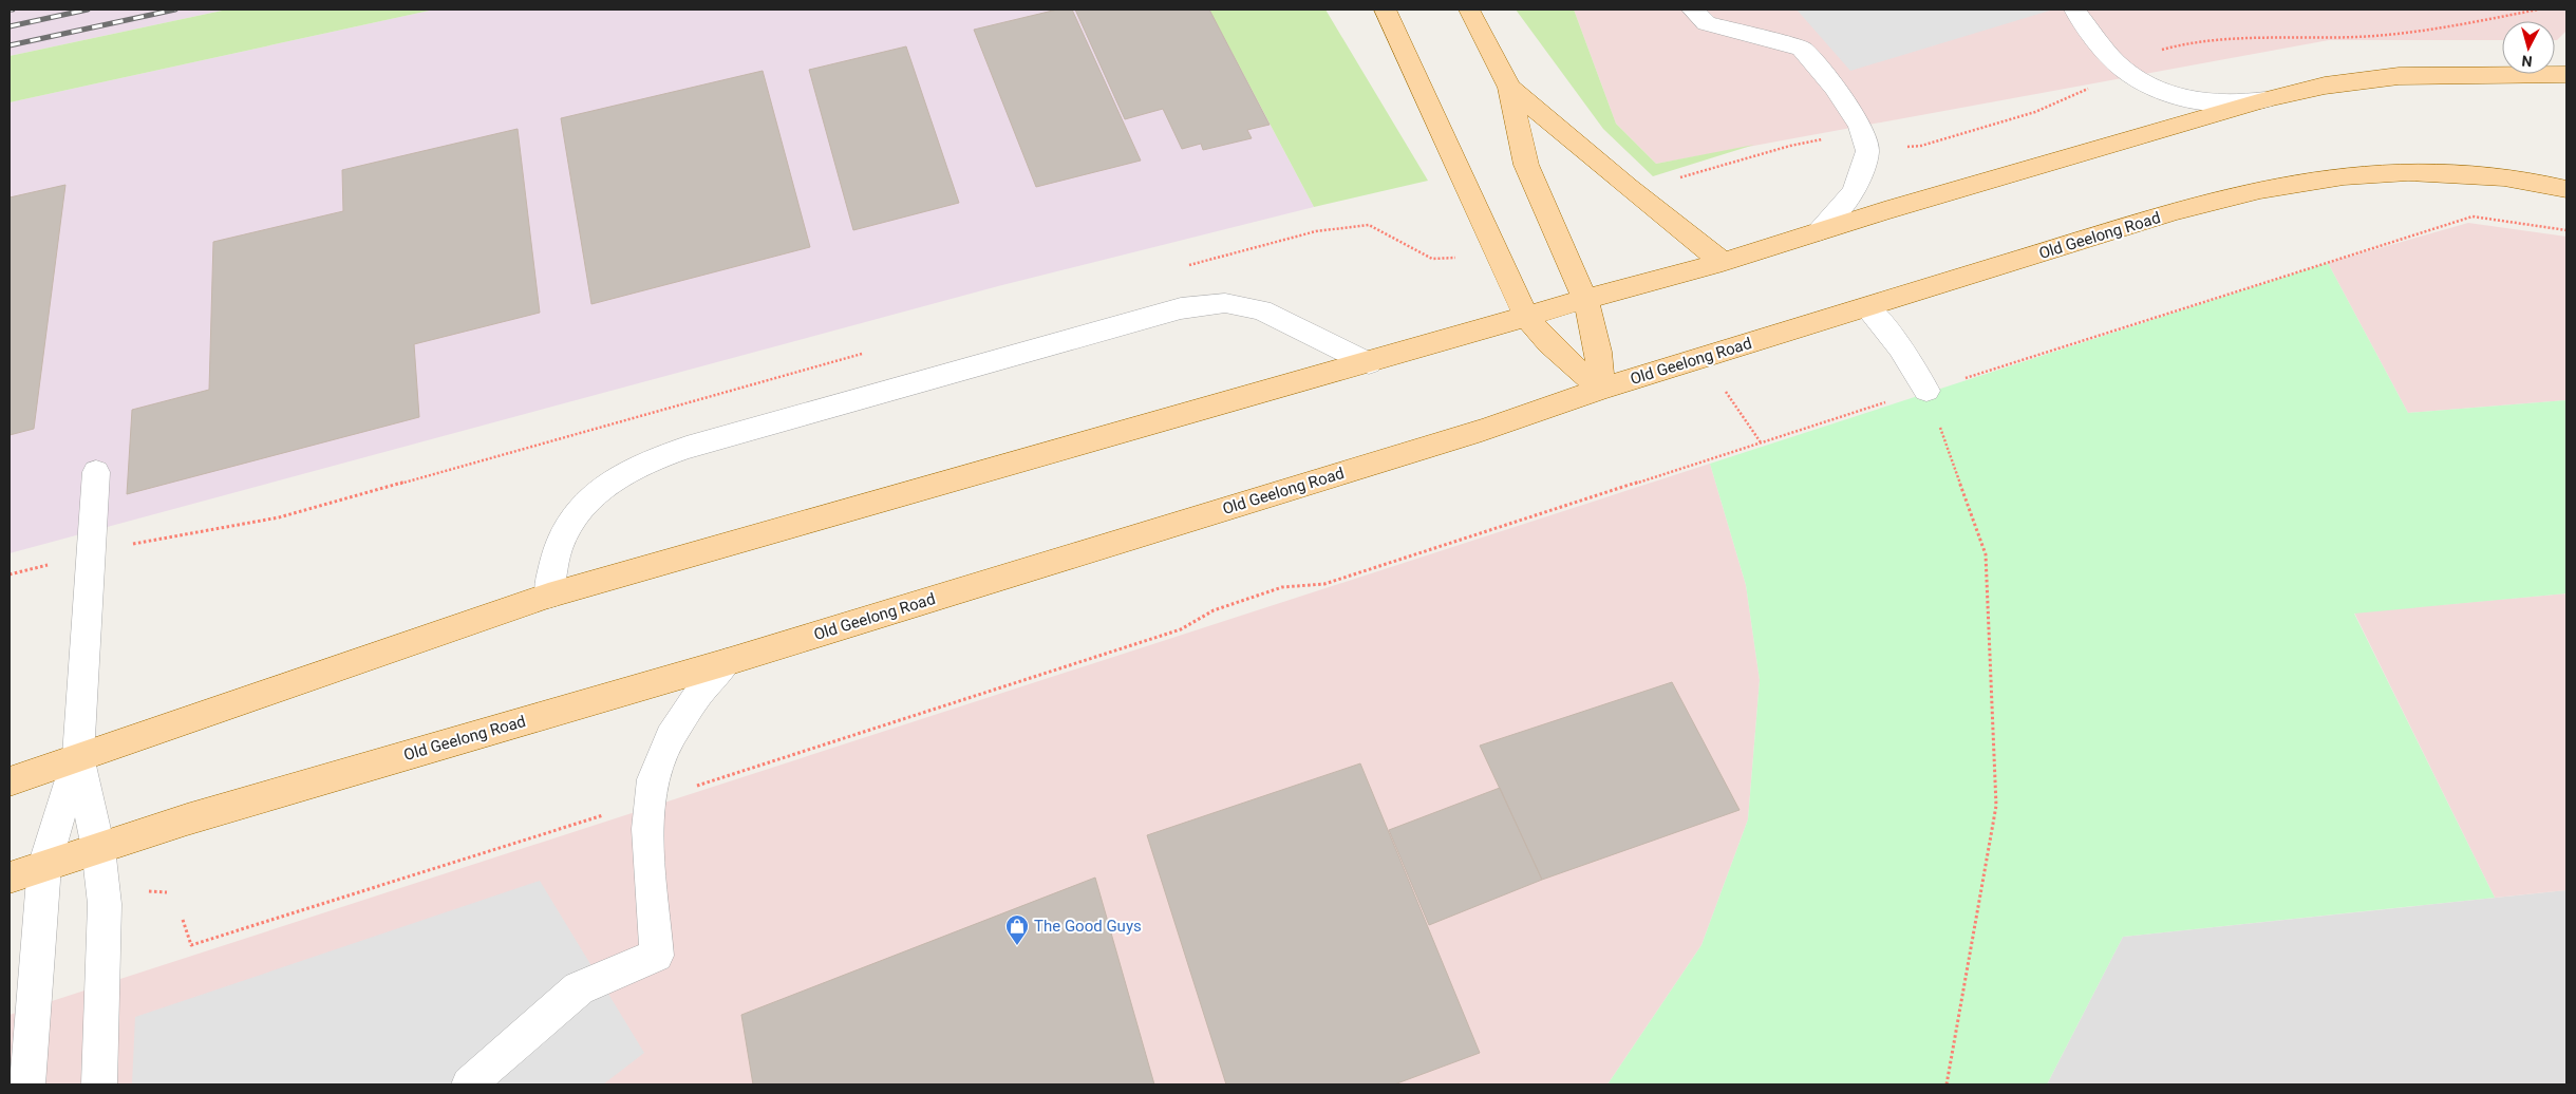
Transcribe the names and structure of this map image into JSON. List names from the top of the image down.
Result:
{
  "streets": {
    "main road": ["Old Geelong Road"]
  },
  "places": {
    "shop": ["The Good Guys"]
  },
  "north": "bottom"
}
